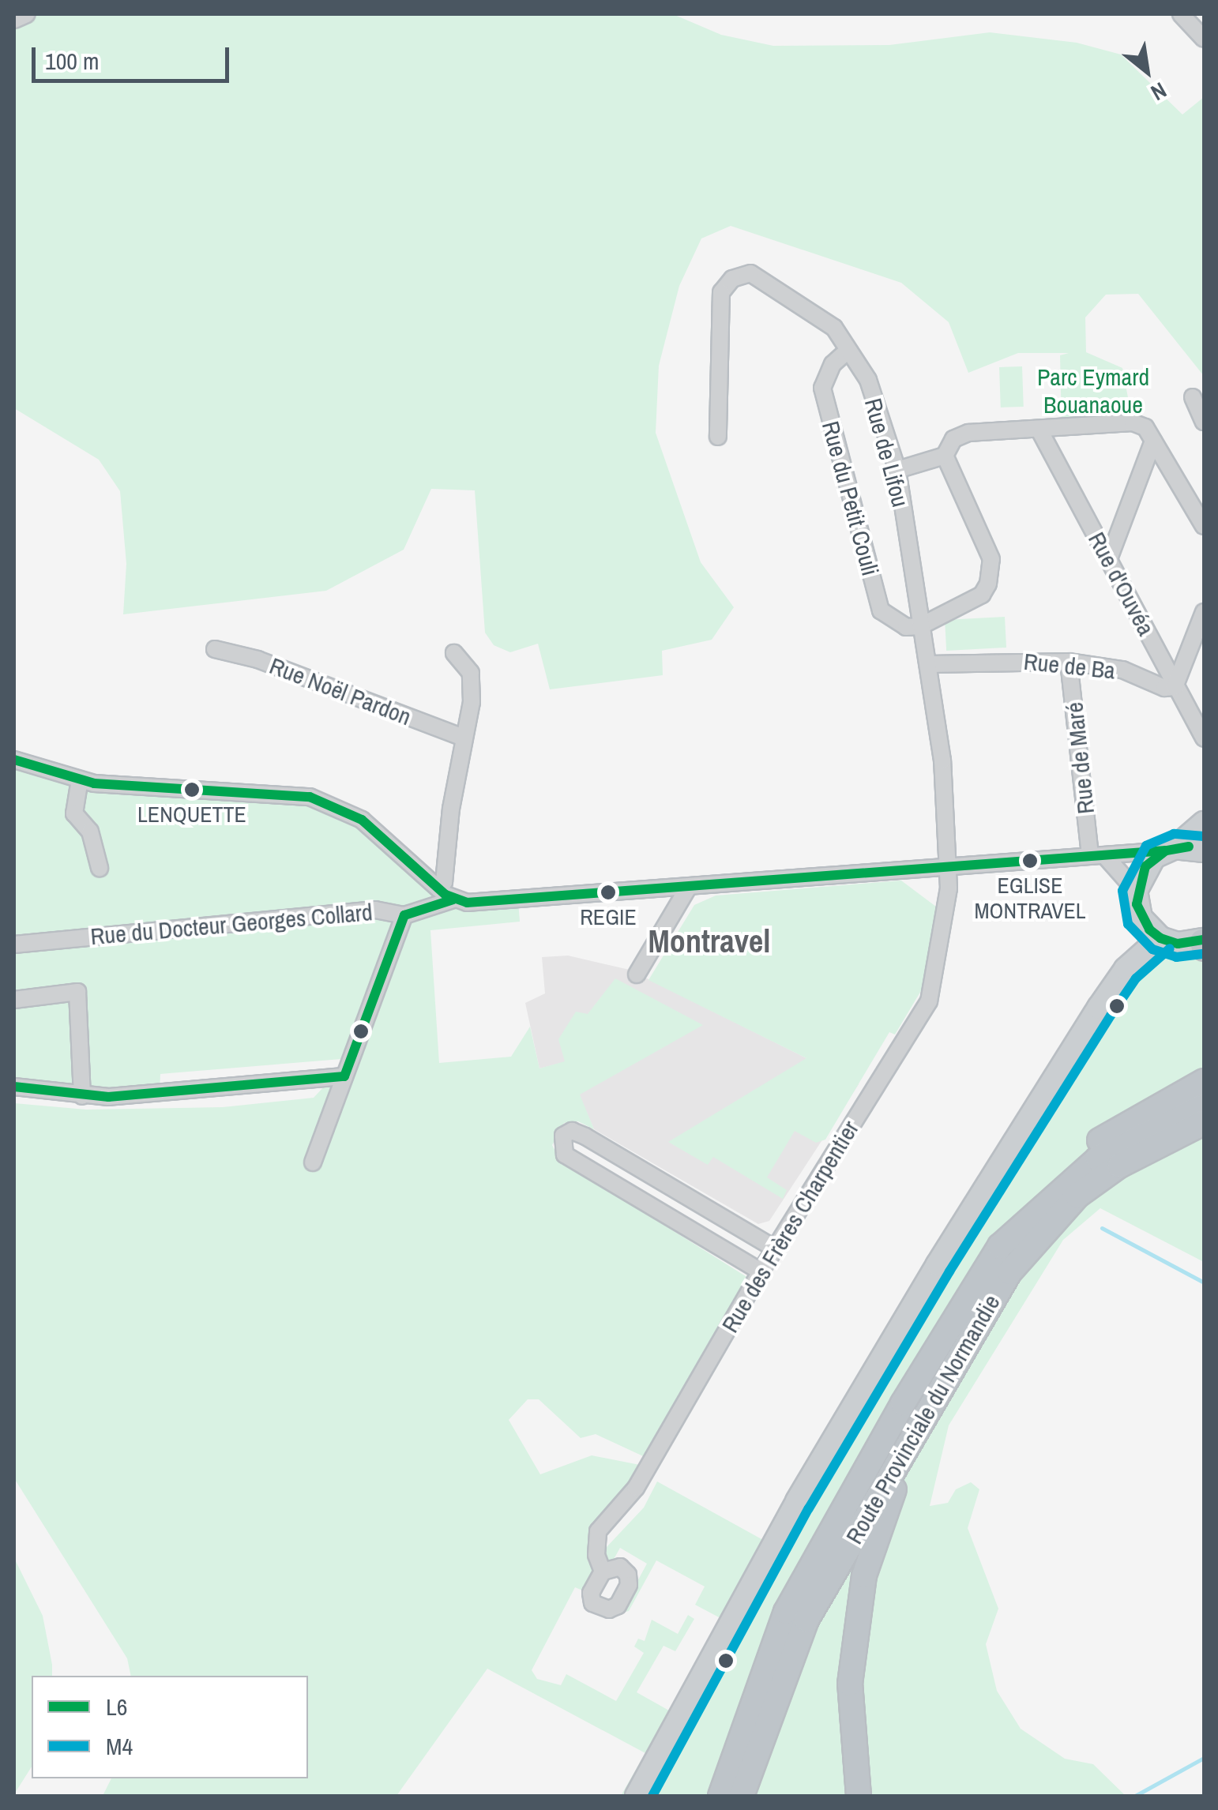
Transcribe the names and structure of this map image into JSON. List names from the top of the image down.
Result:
{
  "streets": {
    "highway": ["Route Provinciale du Normandie"],
    "street": [
      "Rue de Lifou",
      "Rue du Petit Couli",
      "Rue d'Ouvéa",
      "Rue de Ba",
      "Rue Noël Pardon",
      "Rue de Maré",
      "Rue du Docteur Georges Collard",
      "Rue des Frères Charpentier"
    ]
  },
  "crossings": [
    ["Rue de Lifou", "Rue du Petit Couli"],
    ["Rue de Lifou", "Rue de Ba"],
    ["Rue de Lifou", "Rue du Docteur Georges Collard"],
    ["Rue de Lifou", "Rue des Frères Charpentier"],
    ["Rue d'Ouvéa", "Rue de Ba"],
    ["Rue de Ba", "Rue de Maré"],
    ["Rue de Maré", "Rue du Docteur Georges Collard"],
    ["Rue du Docteur Georges Collard", "Rue des Frères Charpentier"]
  ],
  "districts": ["Montravel"],
  "parks": ["Parc Eymard Bouanaoue"],
  "places": ["LENQUETTE", "EGLISE MONTRAVEL", "REGIE"],
  "lines": ["transit line L6", "transit line M4"],
  "legend": ["L6", "M4"],
  "scale_bar": "100 m",
  "north": "bottom right"
}
